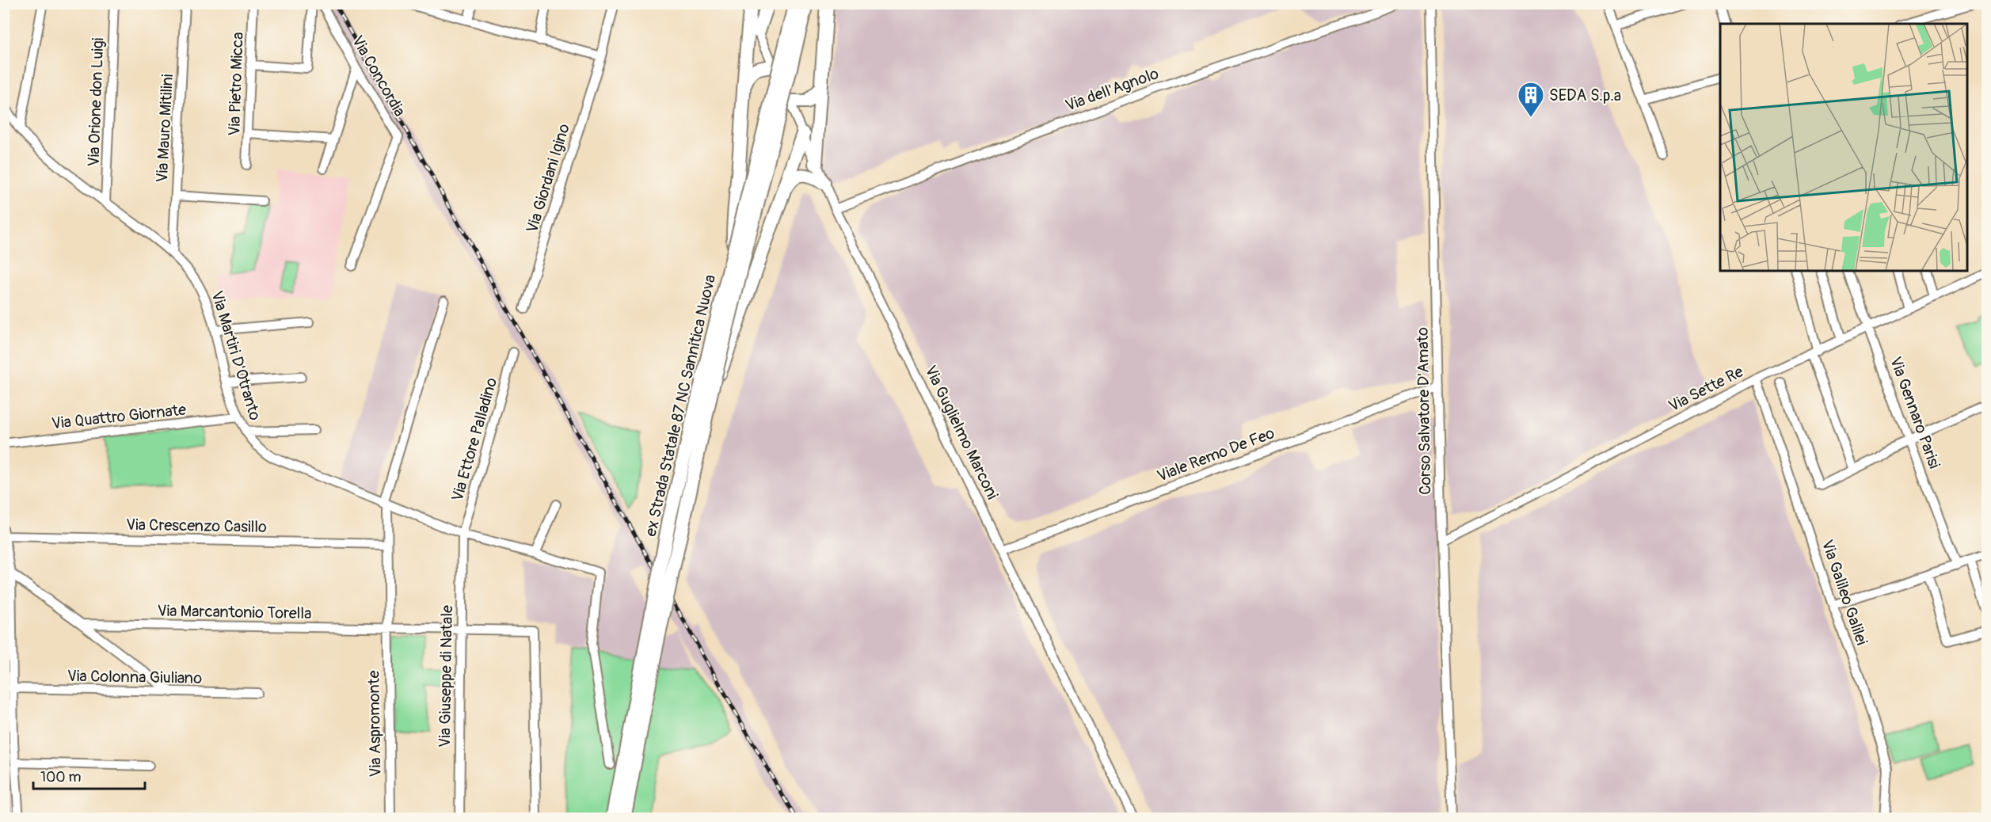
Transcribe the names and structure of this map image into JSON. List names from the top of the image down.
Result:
{
  "streets": {
    "highway": ["ex Strada Statale 87 NC Sannitica Nuova"],
    "street": [
      "Via Concordia",
      "Via Pietro Micca",
      "Via dell'Agnolo",
      "Via Orione don Luigi",
      "Via Mauro Mitilini",
      "Via Giordani Igino",
      "Via Martiri D'Otranto",
      "Via Sette Re",
      "Corso Salvatore D'Amato",
      "Via Gennaro Parisi",
      "Via Quattro Giornate",
      "Via Guglielmo Marconi",
      "Via Ettore Palladino",
      "Viale Remo De Feo",
      "Via Crescenzo Casillo",
      "Via Galileo Galilei",
      "Via Marcantonio Torella",
      "Via Giuseppe di Natale",
      "Via Colonna Giuliano",
      "Via Aspromonte"
    ]
  },
  "crossings": [
    ["Via dell'Agnolo", "Via Guglielmo Marconi"],
    ["Via Orione don Luigi", "Via Martiri D'Otranto"],
    ["Via Mauro Mitilini", "Via Martiri D'Otranto"],
    ["Via Martiri D'Otranto", "Via Quattro Giornate"],
    ["Via Martiri D'Otranto", "Via Ettore Palladino"],
    ["Via Martiri D'Otranto", "Via Giuseppe di Natale"],
    ["Via Martiri D'Otranto", "Via Aspromonte"],
    ["Via Sette Re", "Corso Salvatore D'Amato"],
    ["Via Sette Re", "Via Gennaro Parisi"],
    ["Via Sette Re", "Via Galileo Galilei"],
    ["Corso Salvatore D'Amato", "Viale Remo De Feo"],
    ["Via Guglielmo Marconi", "Viale Remo De Feo"],
    ["Via Ettore Palladino", "Via Giuseppe di Natale"],
    ["Via Crescenzo Casillo", "Via Aspromonte"],
    ["Via Marcantonio Torella", "Via Giuseppe di Natale"],
    ["Via Marcantonio Torella", "Via Aspromonte"]
  ],
  "places": {
    "building": ["SEDA S.p.a"]
  },
  "scale_bar": "100 m"
}
